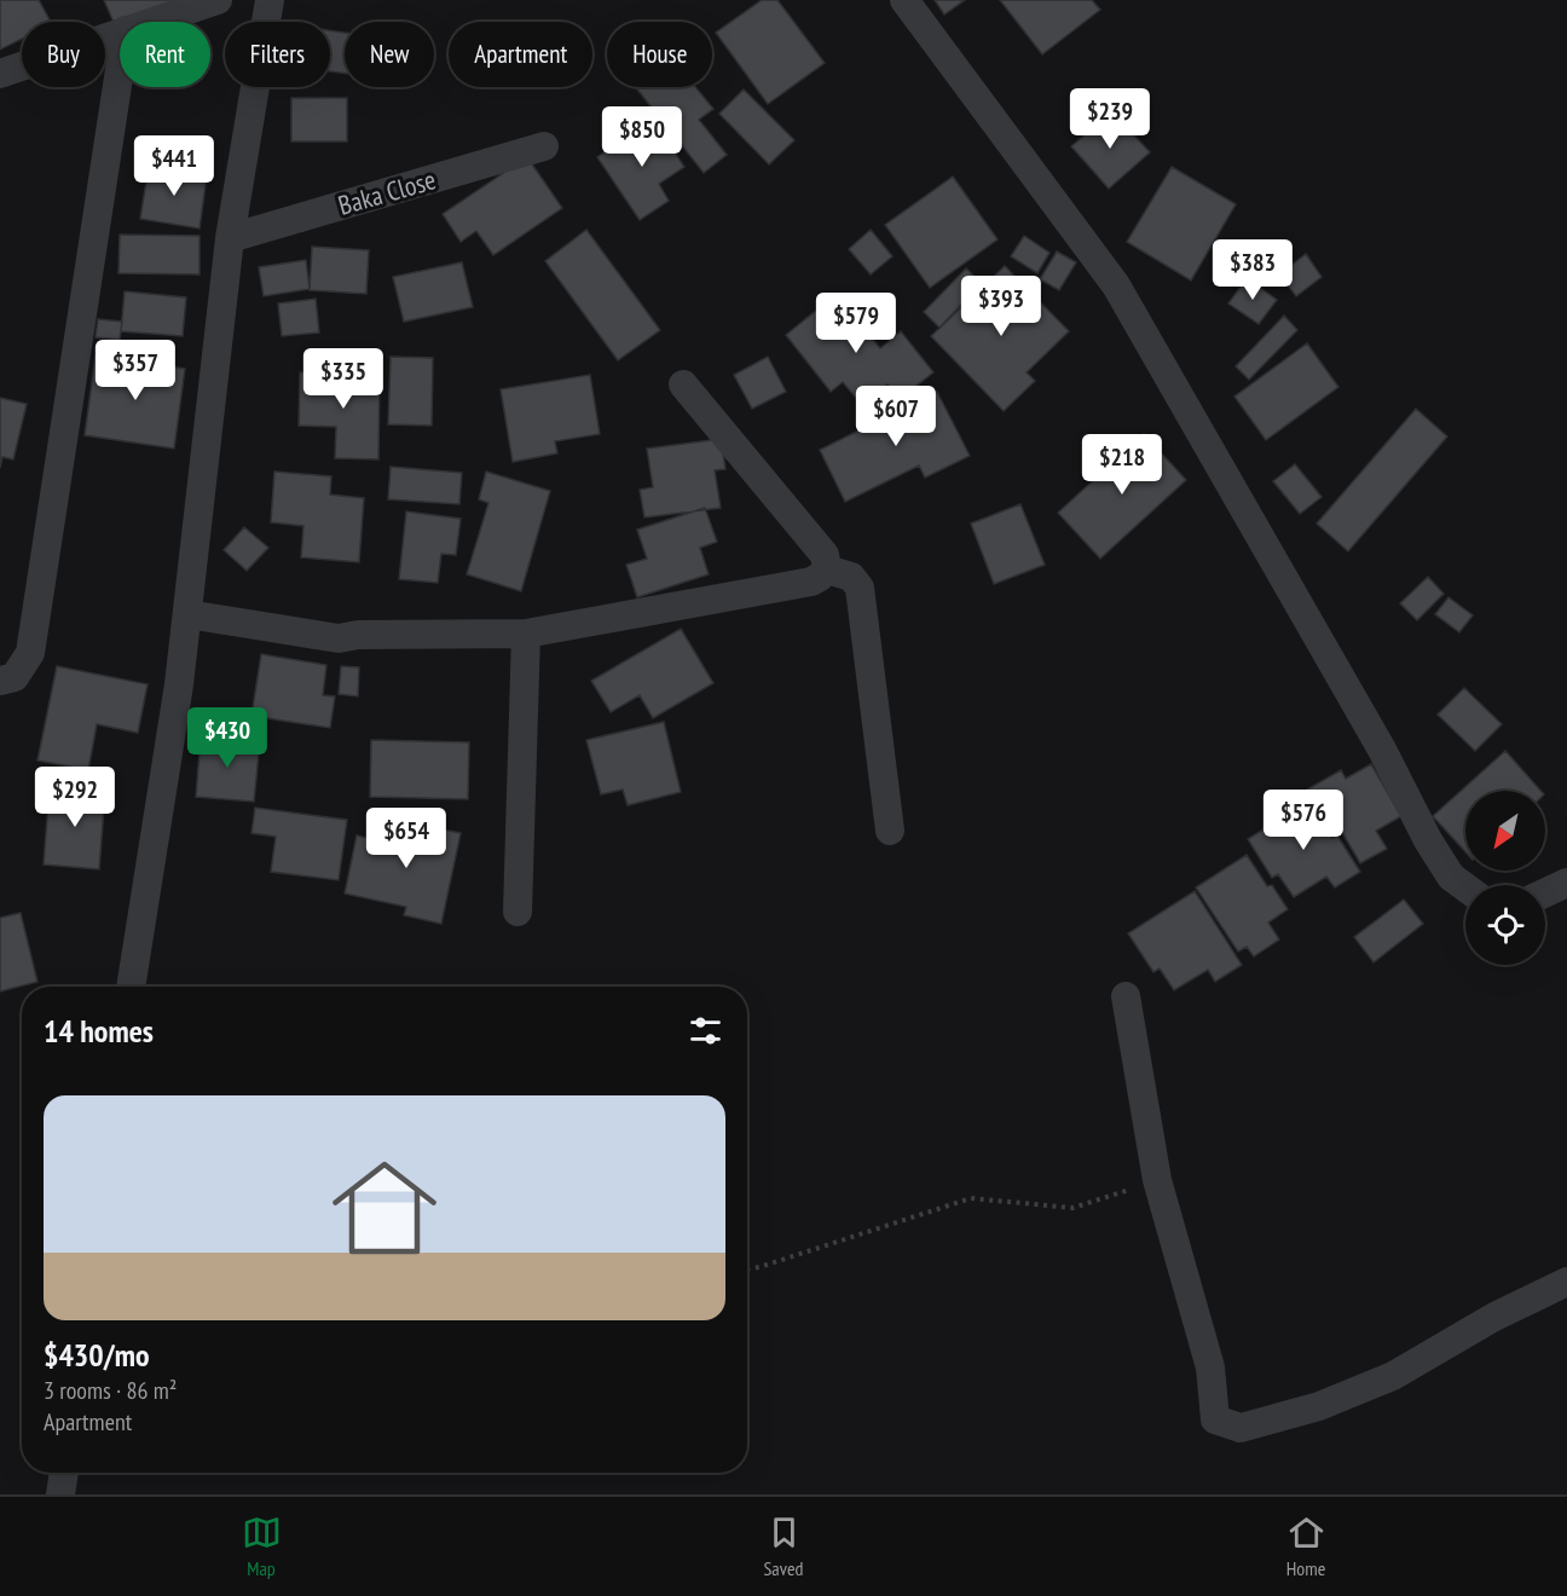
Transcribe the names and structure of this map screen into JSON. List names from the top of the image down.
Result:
{
  "streets": {
    "street": ["Baka Close"]
  },
  "north": "bottom left",
  "page": {
    "chip": [
      "Buy",
      "Rent",
      "Filters",
      "New",
      "Apartment",
      "House"
    ],
    "price": [
      "$239",
      "$850",
      "$441",
      "$383",
      "$393",
      "$579",
      "$357",
      "$335",
      "$607",
      "$218",
      "$430",
      "$292",
      "$576",
      "$654"
    ],
    "heading": "14 homes",
    "list": [
      {
        "name": "$430/mo",
        "note": "3 rooms · 86 m² · Apartment"
      }
    ],
    "tabs": ["Map", "Saved", "Home"]
  }
}
